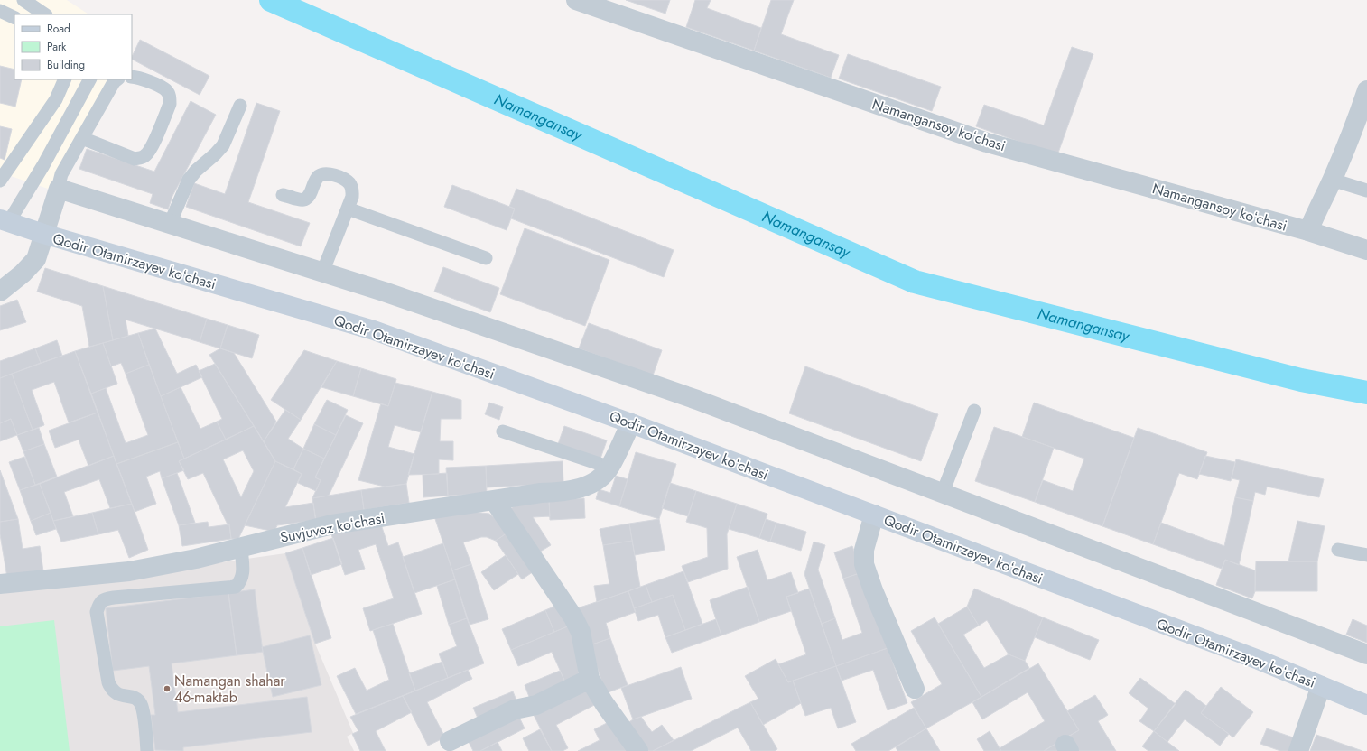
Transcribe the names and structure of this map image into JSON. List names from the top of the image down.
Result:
{
  "streets": {
    "main road": ["Qodir Otamirzayev koʻchasi"],
    "street": ["Namangansoy koʻchasi", "Suvjuvoz koʻchasi"]
  },
  "crossings": [
    ["Qodir Otamirzayev koʻchasi", "Suvjuvoz koʻchasi"]
  ],
  "water": ["Namangansay"],
  "places": ["Namangan shahar 46-maktab"],
  "legend": ["Road", "Park", "Building"]
}
